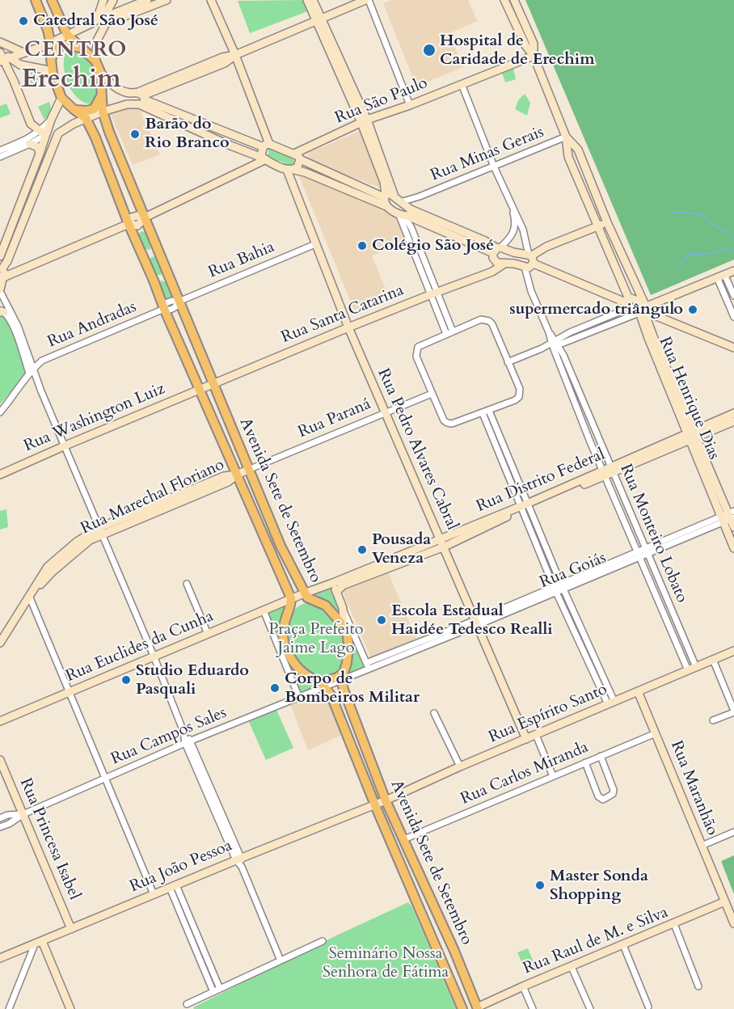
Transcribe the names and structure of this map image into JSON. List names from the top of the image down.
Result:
{
  "streets": {
    "main road": ["Avenida Sete de Setembro"],
    "street": [
      "Rua São Paulo",
      "Rua Minas Gerais",
      "Rua Bahia",
      "Rua Santa Catarina",
      "Rua Andradas",
      "Rua Henrique Dias",
      "Rua Washington Luiz",
      "Rua Paraná",
      "Rua Pedro Alvares Cabral",
      "Rua Distrito Federal",
      "Rua Marechal Floriano",
      "Rua Monteiro Lobato",
      "Rua Goiás",
      "Rua Euclides da Cunha",
      "Rua Espírito Santo",
      "Rua Campos Sales",
      "Rua Carlos Miranda",
      "Rua Maranhão",
      "Rua Princesa Isabel",
      "Rua João Pessoa",
      "Rua Raul de M. e Silva"
    ]
  },
  "crossings": [
    ["Rua São Paulo", "Rua Henrique Dias"],
    ["Rua Minas Gerais", "Rua Henrique Dias"],
    ["Rua Bahia", "Rua Andradas"],
    ["Rua Bahia", "Rua Pedro Alvares Cabral"],
    ["Rua Bahia", "Avenida Sete de Setembro"],
    ["Rua Santa Catarina", "Rua Washington Luiz"],
    ["Rua Santa Catarina", "Rua Pedro Alvares Cabral"],
    ["Rua Santa Catarina", "Avenida Sete de Setembro"],
    ["Rua Andradas", "Avenida Sete de Setembro"],
    ["Rua Henrique Dias", "Rua Distrito Federal"],
    ["Rua Henrique Dias", "Rua Goiás"],
    ["Rua Washington Luiz", "Avenida Sete de Setembro"],
    ["Rua Paraná", "Rua Pedro Alvares Cabral"],
    ["Rua Paraná", "Rua Marechal Floriano"],
    ["Rua Paraná", "Avenida Sete de Setembro"],
    ["Rua Pedro Alvares Cabral", "Rua Distrito Federal"],
    ["Rua Pedro Alvares Cabral", "Rua Goiás"],
    ["Rua Pedro Alvares Cabral", "Rua Espírito Santo"],
    ["Rua Distrito Federal", "Avenida Sete de Setembro"],
    ["Rua Distrito Federal", "Rua Monteiro Lobato"],
    ["Rua Distrito Federal", "Rua Goiás"],
    ["Rua Distrito Federal", "Rua Euclides da Cunha"],
    ["Rua Distrito Federal", "Rua Campos Sales"],
    ["Rua Marechal Floriano", "Avenida Sete de Setembro"],
    ["Avenida Sete de Setembro", "Rua Goiás"],
    ["Avenida Sete de Setembro", "Rua Euclides da Cunha"],
    ["Avenida Sete de Setembro", "Rua Espírito Santo"],
    ["Avenida Sete de Setembro", "Rua Campos Sales"],
    ["Avenida Sete de Setembro", "Rua Carlos Miranda"],
    ["Avenida Sete de Setembro", "Rua João Pessoa"],
    ["Avenida Sete de Setembro", "Rua Raul de M. e Silva"],
    ["Rua Monteiro Lobato", "Rua Goiás"],
    ["Rua Monteiro Lobato", "Rua Espírito Santo"],
    ["Rua Goiás", "Rua Euclides da Cunha"],
    ["Rua Goiás", "Rua Campos Sales"],
    ["Rua Euclides da Cunha", "Rua Campos Sales"],
    ["Rua Espírito Santo", "Rua Maranhão"],
    ["Rua Espírito Santo", "Rua João Pessoa"],
    ["Rua Campos Sales", "Rua Princesa Isabel"],
    ["Rua Carlos Miranda", "Rua Maranhão"],
    ["Rua Maranhão", "Rua Raul de M. e Silva"],
    ["Rua Princesa Isabel", "Rua João Pessoa"]
  ],
  "districts": ["CENTRO", "Erechim"],
  "parks": ["Praça Prefeito Jaime Lago", "Seminário Nossa Senhora de Fátima"],
  "places": [
    "Catedral São José",
    "Hospital de Caridade de Erechim",
    "Barão do Rio Branco",
    "Colégio São José",
    "supermercado triângulo",
    "Pousada Veneza",
    "Escola Estadual Haidée Tedesco Realli",
    "Studio Eduardo Pasquali",
    "Corpo de Bombeiros Militar",
    "Master Sonda Shopping"
  ]
}
